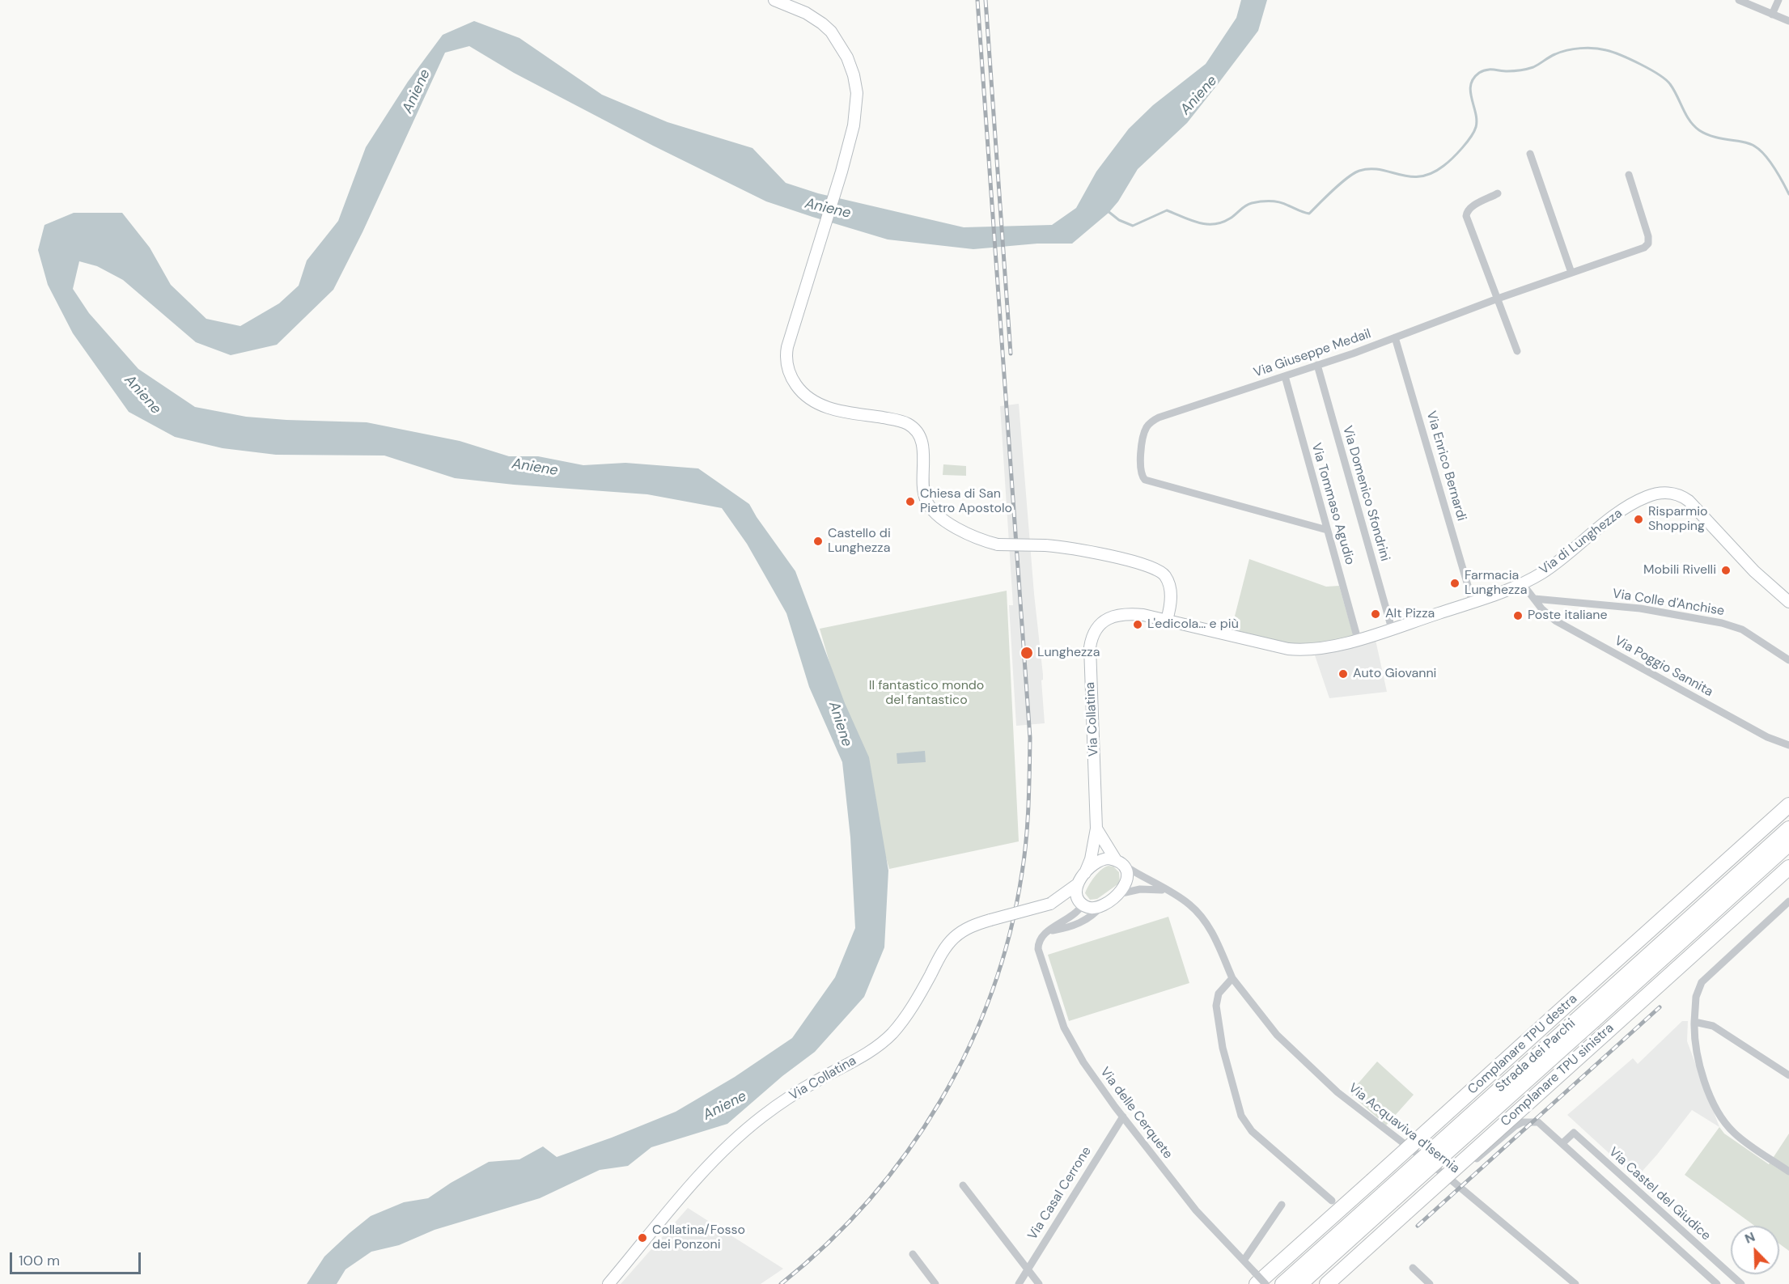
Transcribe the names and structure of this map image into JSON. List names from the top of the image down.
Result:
{
  "streets": {
    "highway": ["Complanare TPU destra", "Strada dei Parchi", "Complanare TPU sinistra"],
    "street": [
      "Via Giuseppe Medail",
      "Via Enrico Bernardi",
      "Via Domenico Sfondrini",
      "Via Tommaso Agudio",
      "Via di Lunghezza",
      "Via Colle d'Anchise",
      "Via Poggio Sannita",
      "Via Collatina",
      "Via delle Cerquete",
      "Via Acquaviva d'Isernia",
      "Via Casal Cerrone",
      "Via Castel del Giudice"
    ]
  },
  "crossings": [
    ["Via Giuseppe Medail", "Via Enrico Bernardi"],
    ["Via Giuseppe Medail", "Via Domenico Sfondrini"],
    ["Via Giuseppe Medail", "Via Tommaso Agudio"],
    ["Via Enrico Bernardi", "Via di Lunghezza"],
    ["Via Domenico Sfondrini", "Via di Lunghezza"],
    ["Via Tommaso Agudio", "Via di Lunghezza"],
    ["Via di Lunghezza", "Via Poggio Sannita"],
    ["Via di Lunghezza", "Via Collatina"],
    ["Via Colle d'Anchise", "Via Poggio Sannita"],
    ["Via Collatina", "Via Acquaviva d'Isernia"],
    ["Complanare TPU destra", "Via delle Cerquete"],
    ["Via delle Cerquete", "Via Casal Cerrone"],
    ["Via Acquaviva d'Isernia", "Via Castel del Giudice"]
  ],
  "water": ["Aniene"],
  "parks": ["Il fantastico mondo del fantastico"],
  "places": [
    "Chiesa di San Pietro Apostolo",
    "Risparmio Shopping",
    "Castello di Lunghezza",
    "Mobili Rivelli",
    "Farmacia Lunghezza",
    "Alt Pizza",
    "Poste italiane",
    "L'edicola… e più",
    "Lunghezza",
    "Auto Giovanni",
    "Collatina/Fosso dei Ponzoni"
  ],
  "scale_bar": "100 m",
  "north": "top left"
}
